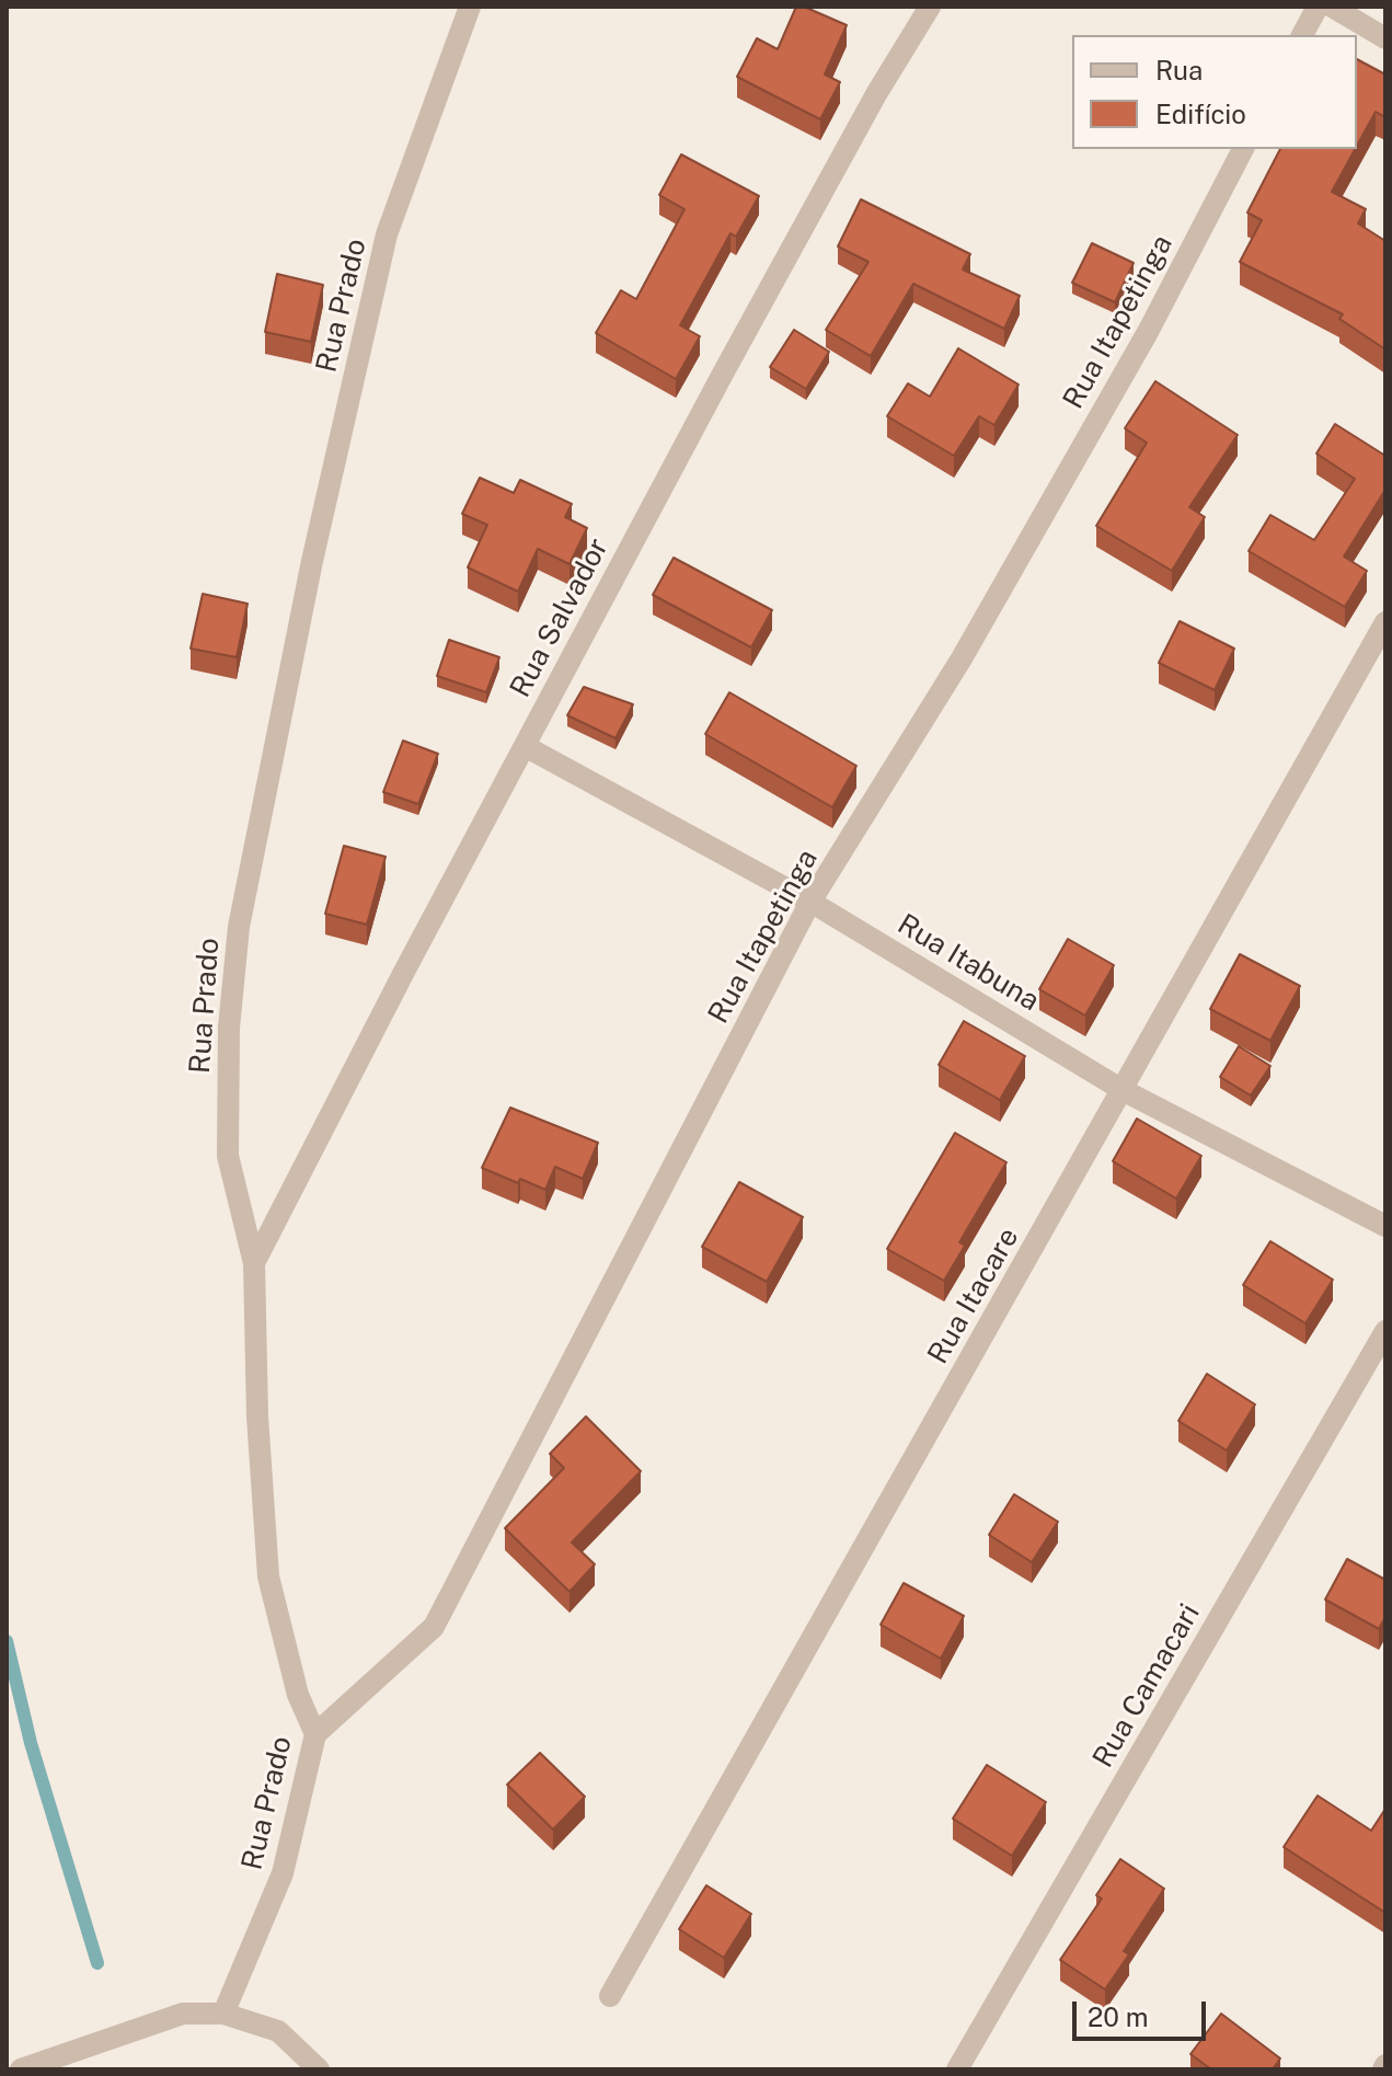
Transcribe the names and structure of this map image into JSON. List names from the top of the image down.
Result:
{
  "streets": {
    "street": [
      "Rua Prado",
      "Rua Itapetinga",
      "Rua Salvador",
      "Rua Itabuna",
      "Rua Itacare",
      "Rua Camacari"
    ]
  },
  "crossings": [
    ["Rua Prado", "Rua Itapetinga"],
    ["Rua Prado", "Rua Salvador"],
    ["Rua Itapetinga", "Rua Itabuna"],
    ["Rua Salvador", "Rua Itabuna"],
    ["Rua Itabuna", "Rua Itacare"]
  ],
  "legend": ["Rua", "Edifício"],
  "scale_bar": "20 m"
}
